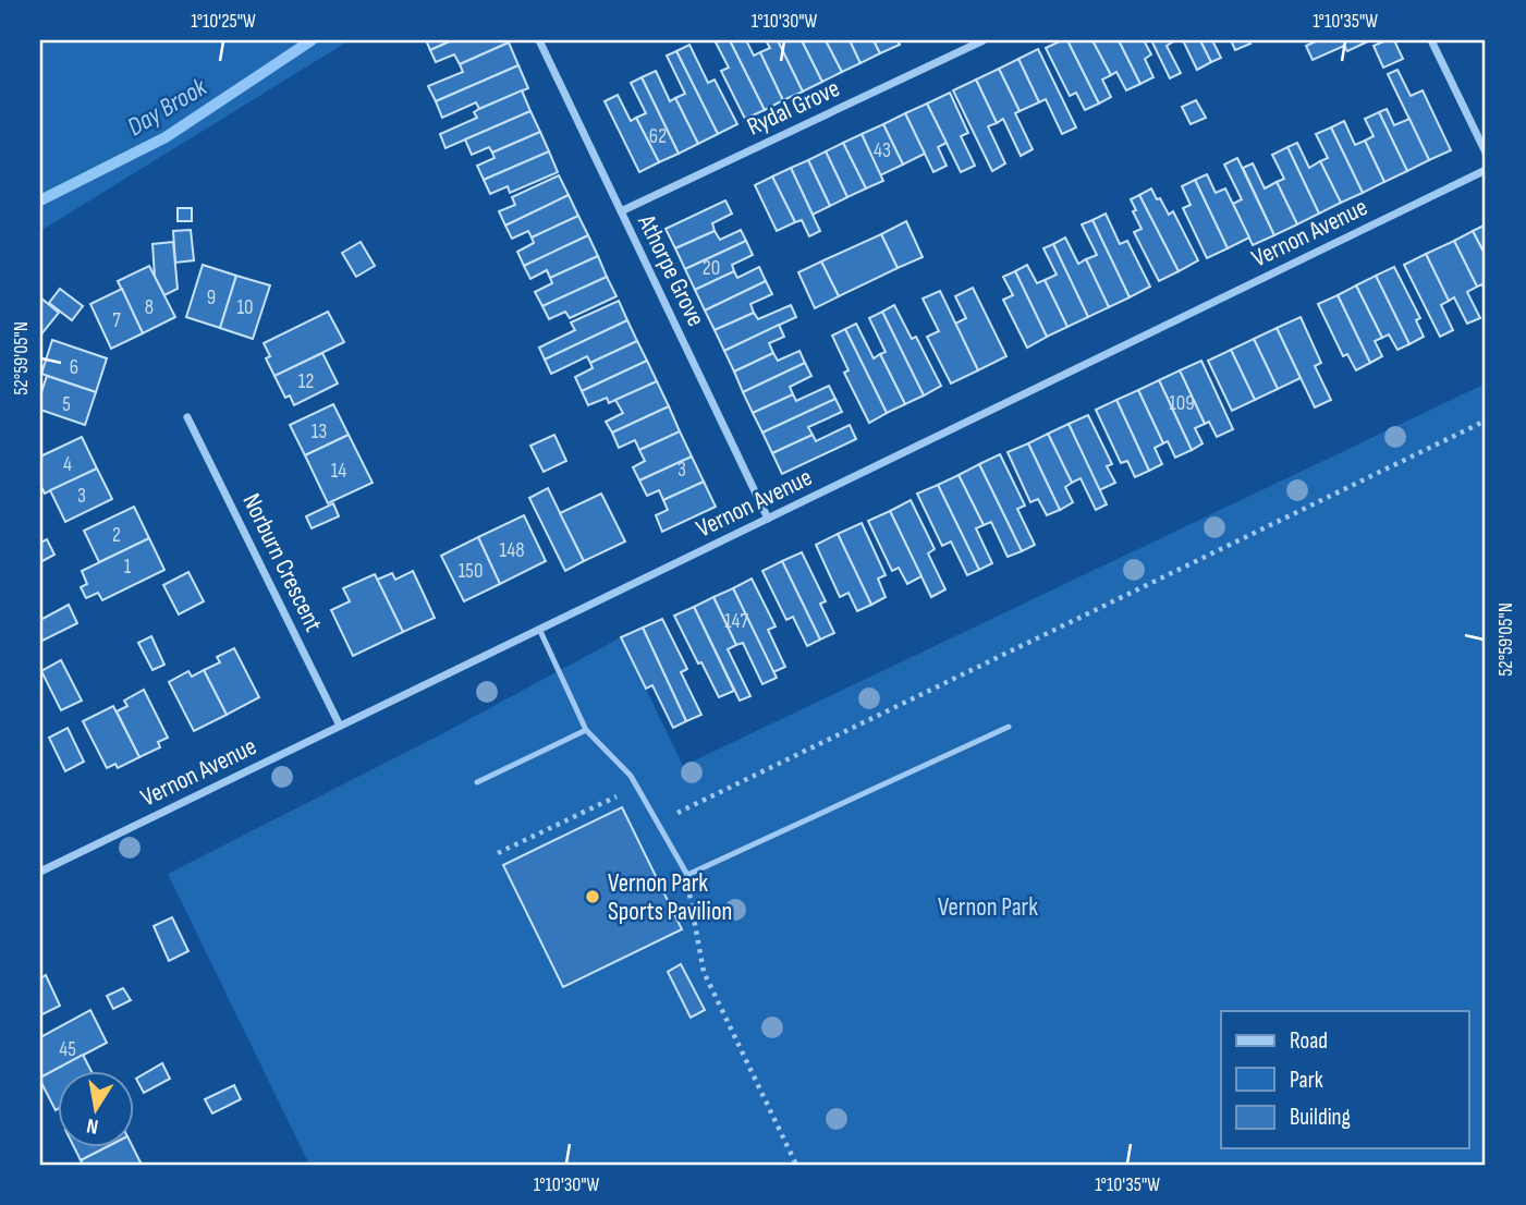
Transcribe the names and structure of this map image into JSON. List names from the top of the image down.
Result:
{
  "streets": {
    "street": [
      "Rydal Grove",
      "Vernon Avenue",
      "Athorpe Grove",
      "Norburn Crescent"
    ]
  },
  "crossings": [
    ["Rydal Grove", "Athorpe Grove"],
    ["Vernon Avenue", "Athorpe Grove"],
    ["Vernon Avenue", "Norburn Crescent"]
  ],
  "water": ["Day Brook"],
  "parks": ["Vernon Park"],
  "places": ["Vernon Park Sports Pavilion"],
  "house_numbers": [
    "62",
    "43",
    "20",
    "9",
    "8",
    "10",
    "7",
    "6",
    "12",
    "109",
    "5",
    "13",
    "4",
    "3",
    "14",
    "3",
    "2",
    "148",
    "1",
    "150",
    "147",
    "45"
  ],
  "legend": ["Road", "Park", "Building"],
  "north": "bottom",
  "coordinates": [
    "1°10'25\"W",
    "1°10'30\"W",
    "1°10'35\"W",
    "52°59'05\"N"
  ]
}
